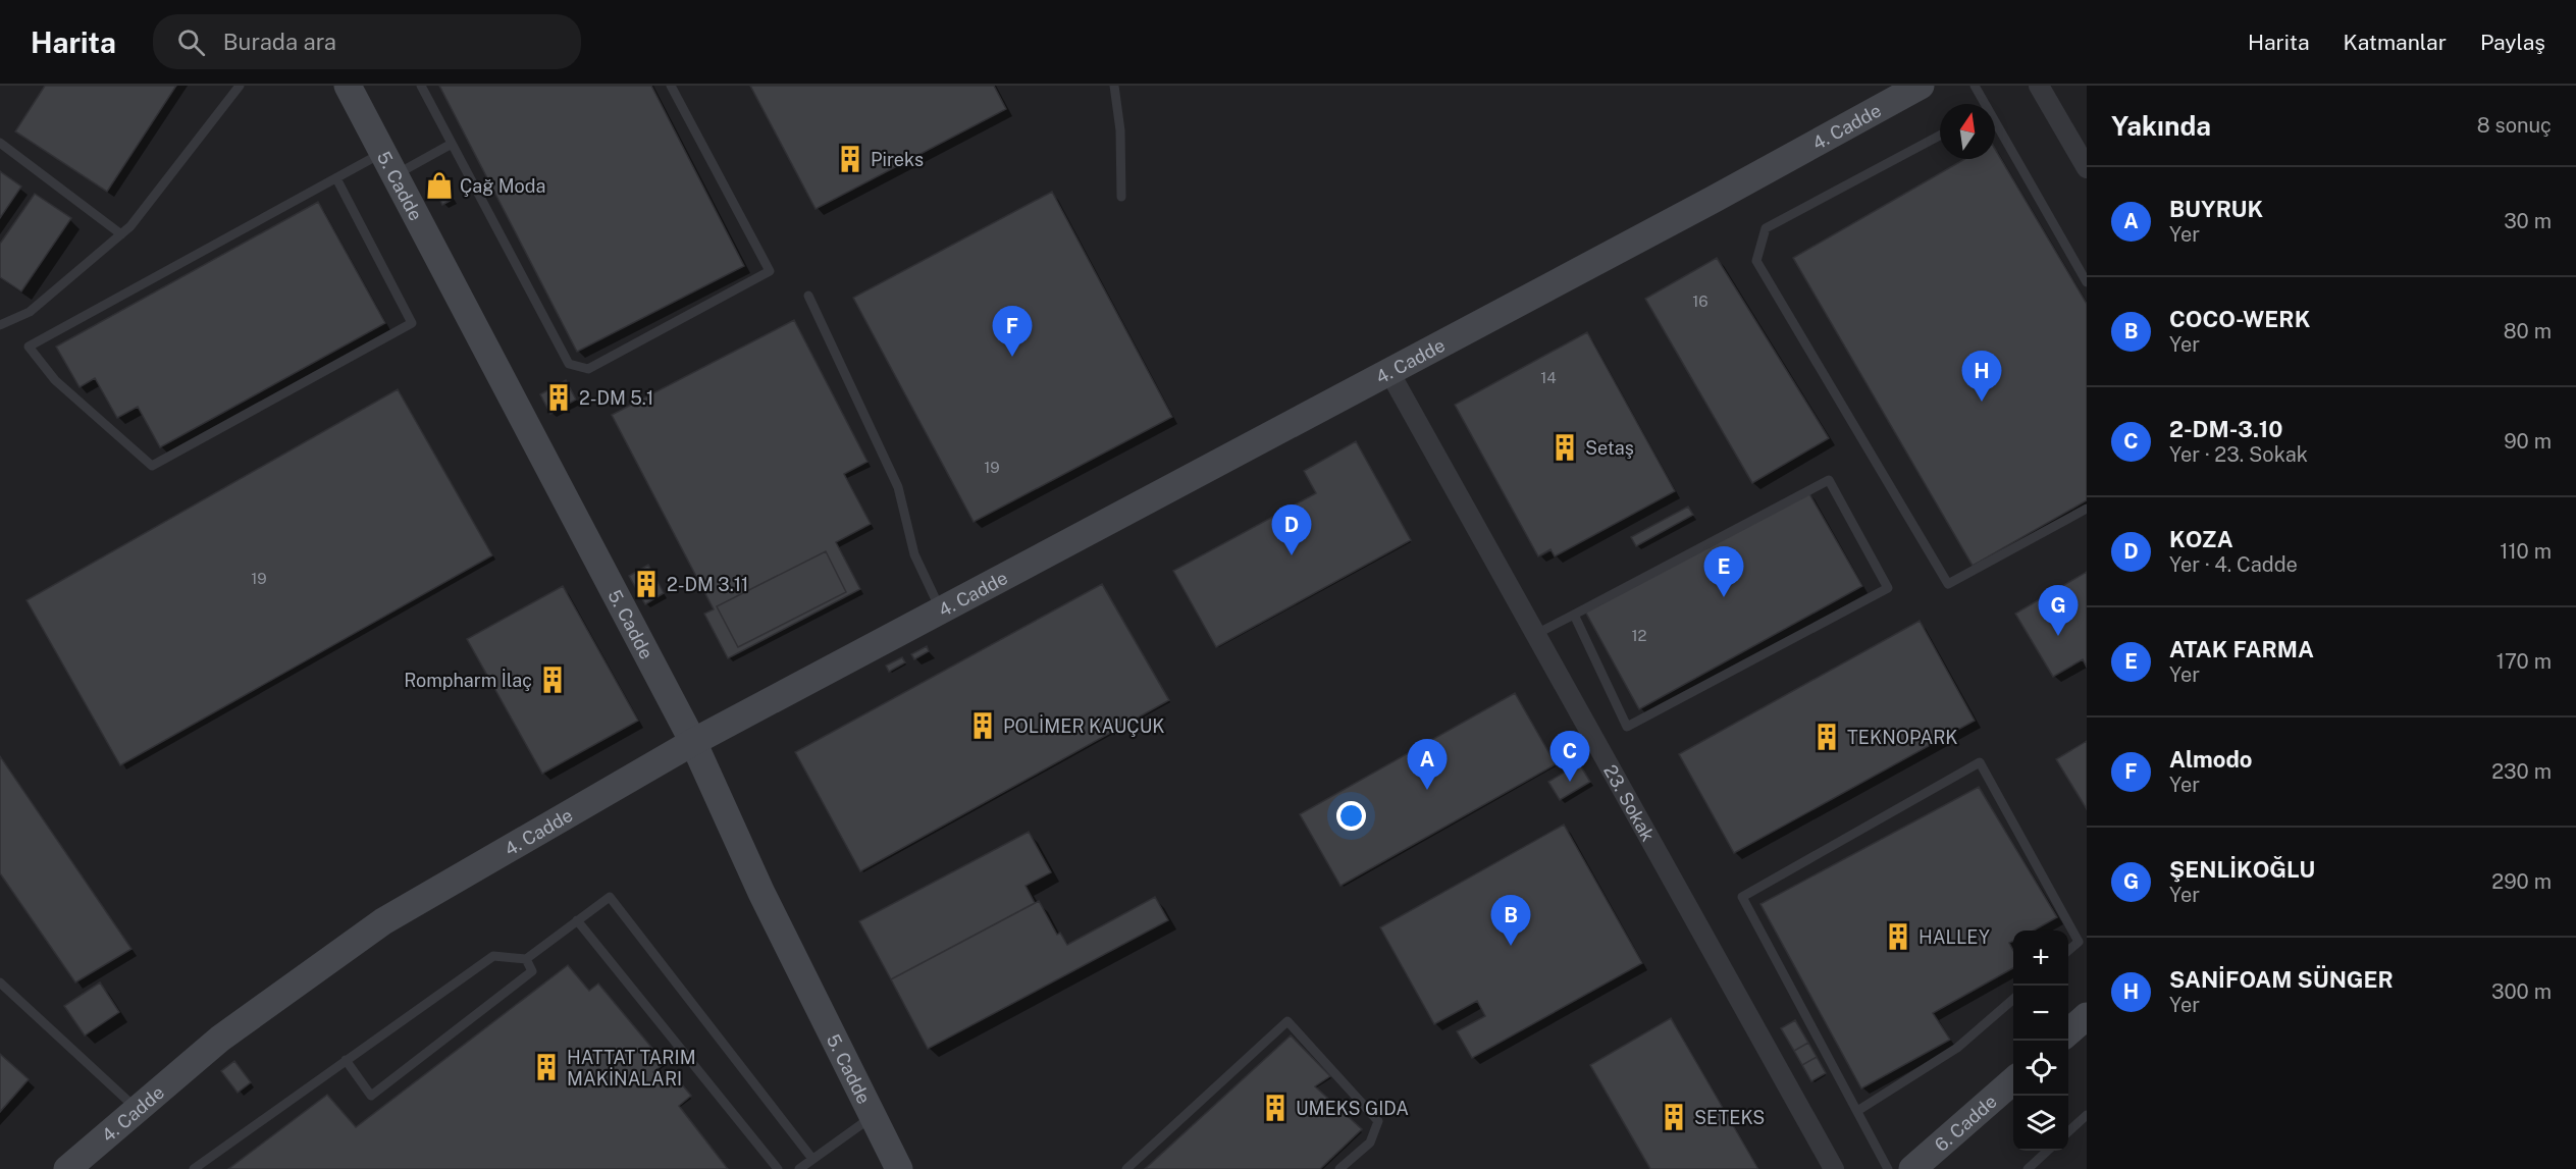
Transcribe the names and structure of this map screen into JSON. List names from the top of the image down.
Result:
{
  "streets": {
    "street": [
      "4. Cadde",
      "5. Cadde",
      "23. Sokak",
      "6. Cadde"
    ]
  },
  "crossings": [
    ["4. Cadde", "5. Cadde"],
    ["4. Cadde", "23. Sokak"]
  ],
  "places": {
    "building": [
      "Pireks",
      "2-DM 5.1",
      "Setaş",
      "2-DM 3.11",
      "Rompharm İlaç",
      "POLİMER KAUÇUK",
      "TEKNOPARK",
      "HALLEY",
      "HATTAT TARIM MAKİNALARI",
      "UMEKS GIDA",
      "SETEKS"
    ],
    "shop": ["Çağ Moda"]
  },
  "house_numbers": [
    "16",
    "14",
    "19",
    "19",
    "12"
  ],
  "north": "top",
  "page": {
    "header": "Harita",
    "search": "Burada ara",
    "nav": ["Harita", "Katmanlar", "Paylaş"],
    "heading": ["Yakında", "8 sonuç"],
    "list": [
      {
        "mark": "A",
        "name": "BUYRUK",
        "note": "Yer",
        "value": "30 m"
      },
      {
        "mark": "B",
        "name": "COCO-WERK",
        "note": "Yer",
        "value": "80 m"
      },
      {
        "mark": "C",
        "name": "2-DM-3.10",
        "note": "Yer · 23. Sokak",
        "value": "90 m"
      },
      {
        "mark": "D",
        "name": "KOZA",
        "note": "Yer · 4. Cadde",
        "value": "110 m"
      },
      {
        "mark": "E",
        "name": "ATAK FARMA",
        "note": "Yer",
        "value": "170 m"
      },
      {
        "mark": "F",
        "name": "Almodo",
        "note": "Yer",
        "value": "230 m"
      },
      {
        "mark": "G",
        "name": "ŞENLİKOĞLU",
        "note": "Yer",
        "value": "290 m"
      },
      {
        "mark": "H",
        "name": "SANİFOAM SÜNGER",
        "note": "Yer",
        "value": "300 m"
      }
    ],
    "pins": [
      "F",
      "H",
      "D",
      "E",
      "G",
      "C",
      "A",
      "B"
    ],
    "map_buttons": ["+", "−"]
  }
}
